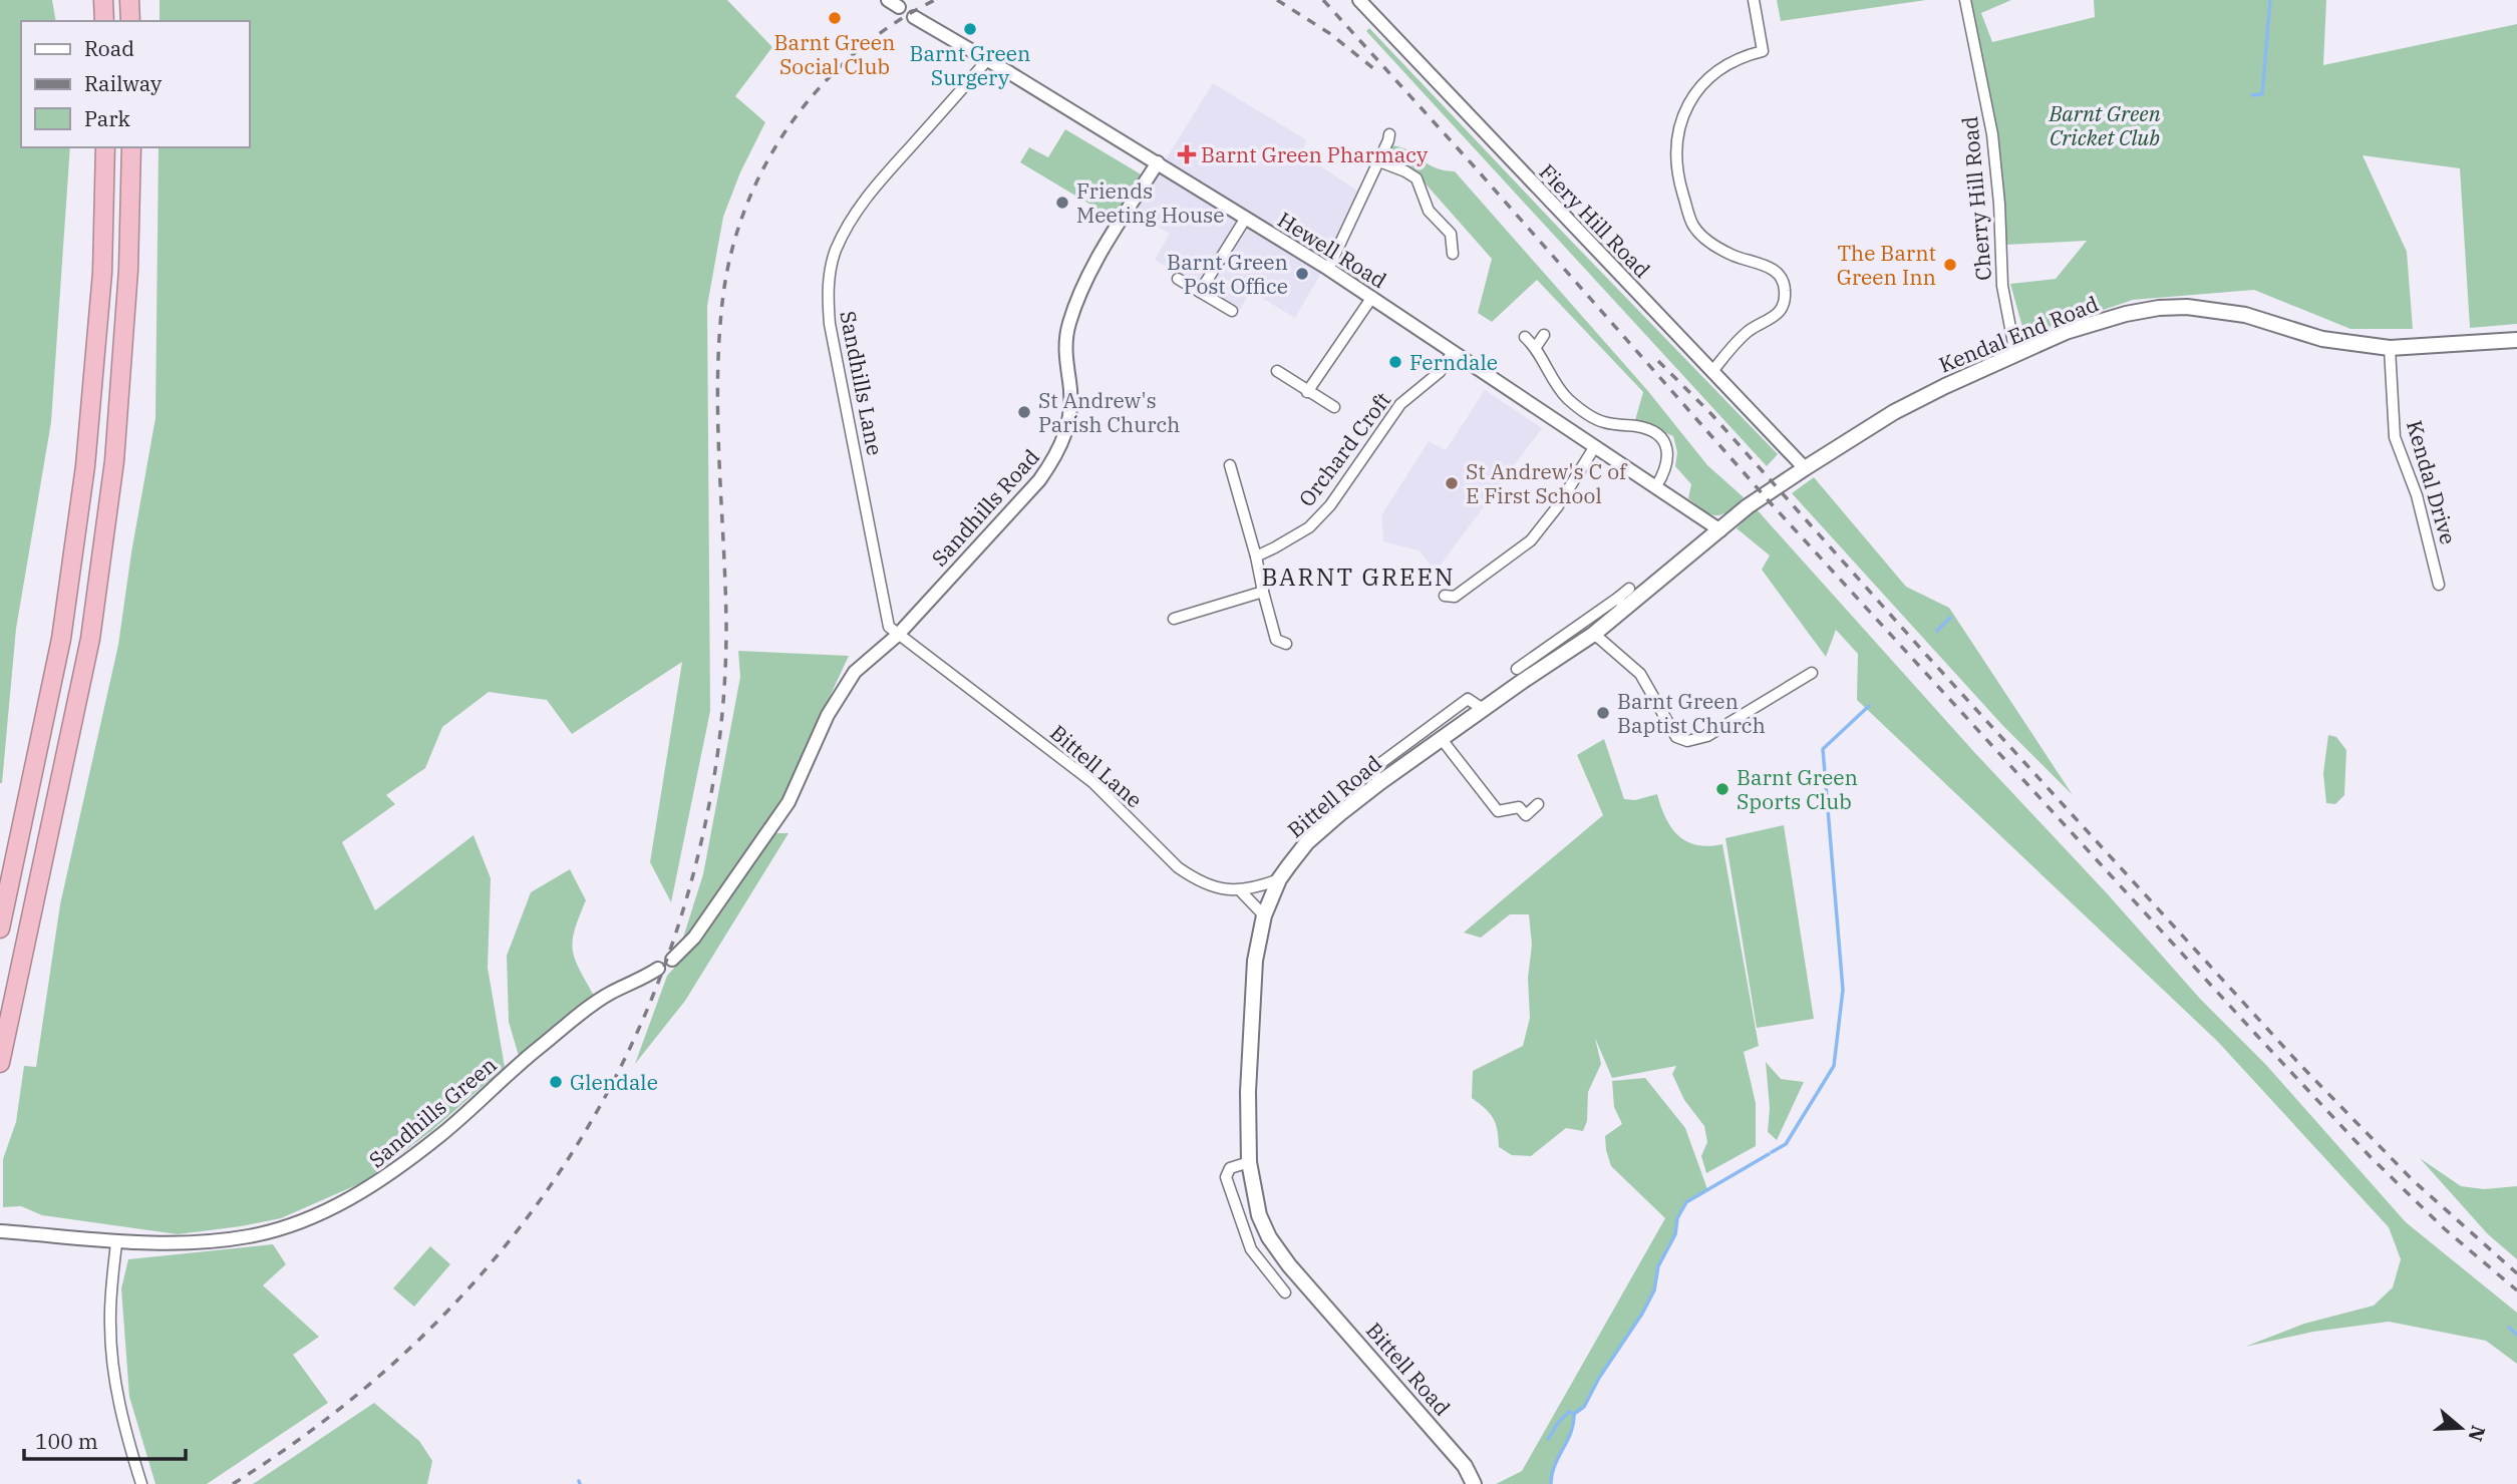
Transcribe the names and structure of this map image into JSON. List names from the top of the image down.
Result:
{
  "streets": {
    "main road": ["Kendal End Road", "Bittell Road"],
    "street": [
      "Cherry Hill Road",
      "Fiery Hill Road",
      "Hewell Road",
      "Sandhills Lane",
      "Orchard Croft",
      "Kendal Drive",
      "Sandhills Road",
      "Bittell Lane",
      "Sandhills Green"
    ]
  },
  "crossings": [
    ["Cherry Hill Road", "Kendal End Road"],
    ["Fiery Hill Road", "Kendal End Road"],
    ["Fiery Hill Road", "Bittell Road"],
    ["Hewell Road", "Sandhills Lane"],
    ["Hewell Road", "Orchard Croft"],
    ["Hewell Road", "Sandhills Road"],
    ["Hewell Road", "Bittell Road"],
    ["Kendal End Road", "Kendal Drive"],
    ["Kendal End Road", "Bittell Road"],
    ["Sandhills Lane", "Sandhills Road"],
    ["Sandhills Lane", "Bittell Lane"],
    ["Sandhills Road", "Bittell Lane"],
    ["Bittell Lane", "Bittell Road"]
  ],
  "districts": ["BARNT GREEN"],
  "parks": ["Barnt Green Cricket Club"],
  "places": {
    "other": [
      "Barnt Green Social Club",
      "Barnt Green Surgery",
      "Friends Meeting House",
      "The Barnt Green Inn",
      "Barnt Green Post Office",
      "Ferndale",
      "St Andrew's Parish Church",
      "St Andrew's C of E First School",
      "Barnt Green Baptist Church",
      "Barnt Green Sports Club",
      "Glendale"
    ],
    "health": ["Barnt Green Pharmacy"]
  },
  "legend": ["Road", "Railway", "Park"],
  "scale_bar": "100 m",
  "north": "right"
}
